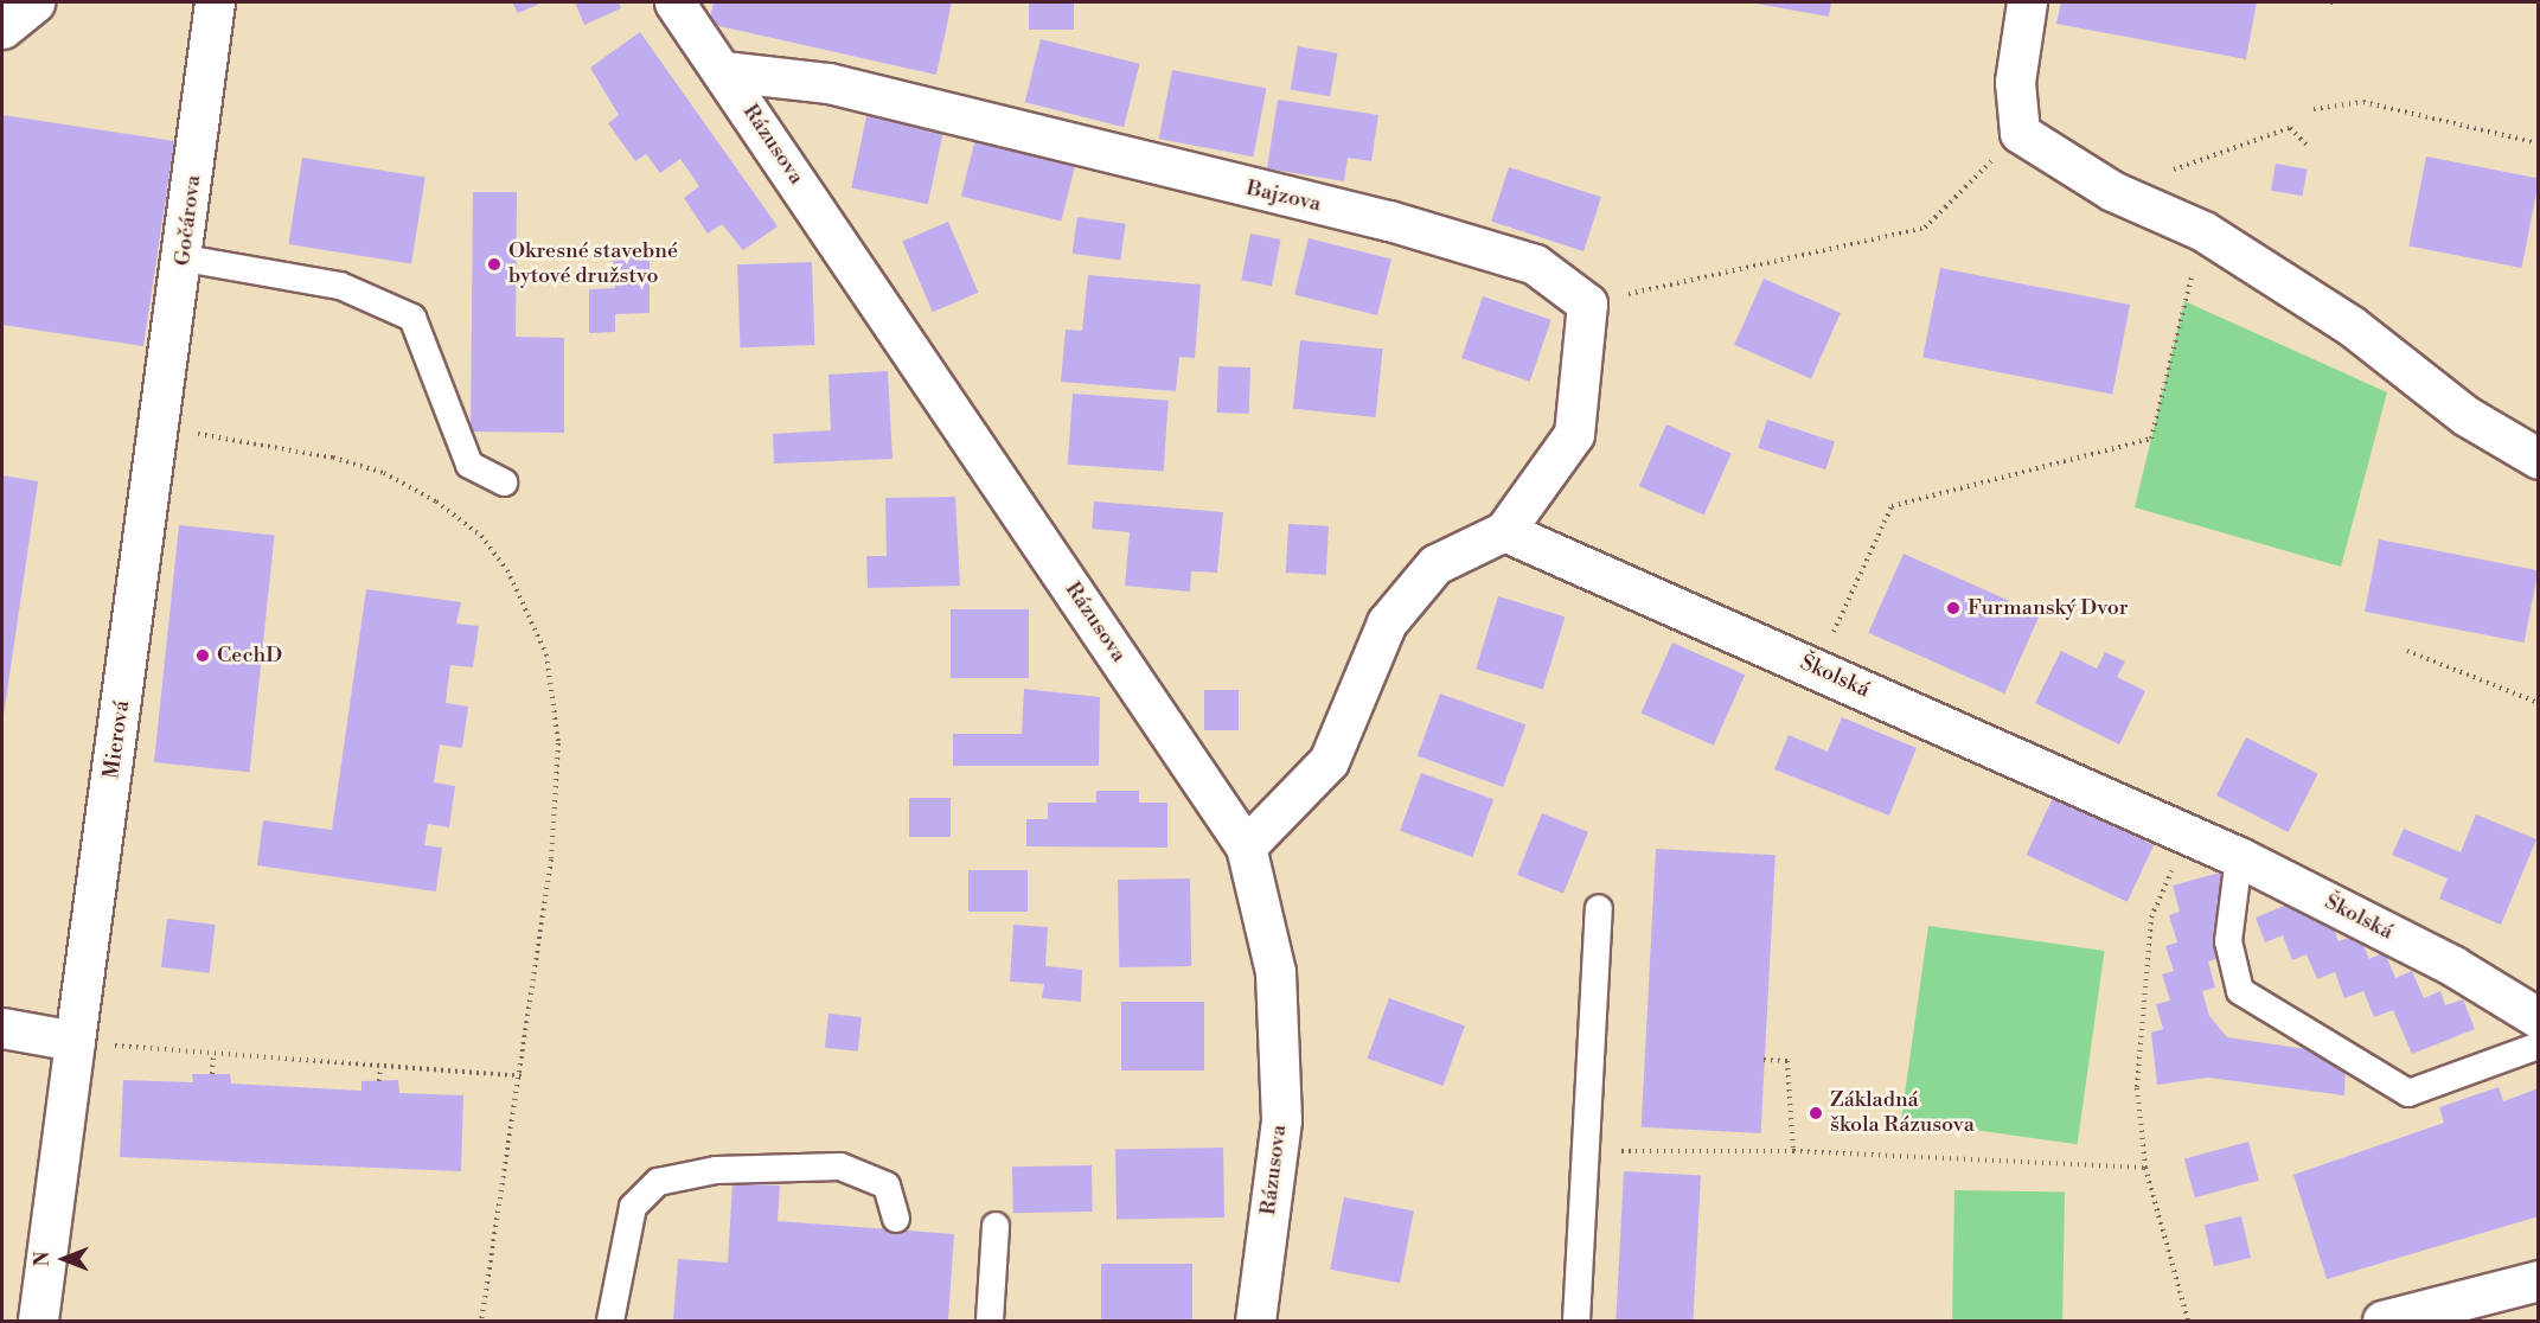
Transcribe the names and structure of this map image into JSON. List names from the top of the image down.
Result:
{
  "streets": {
    "street": [
      "Rázusova",
      "Bajzova",
      "Gočárova",
      "Školská",
      "Mierová"
    ]
  },
  "crossings": [
    ["Rázusova", "Bajzova"],
    ["Gočárova", "Mierová"]
  ],
  "places": [
    "Okresné stavebné bytové družstvo",
    "Furmanský Dvor",
    "CechD",
    "Základná škola Rázusova"
  ],
  "north": "left"
}
